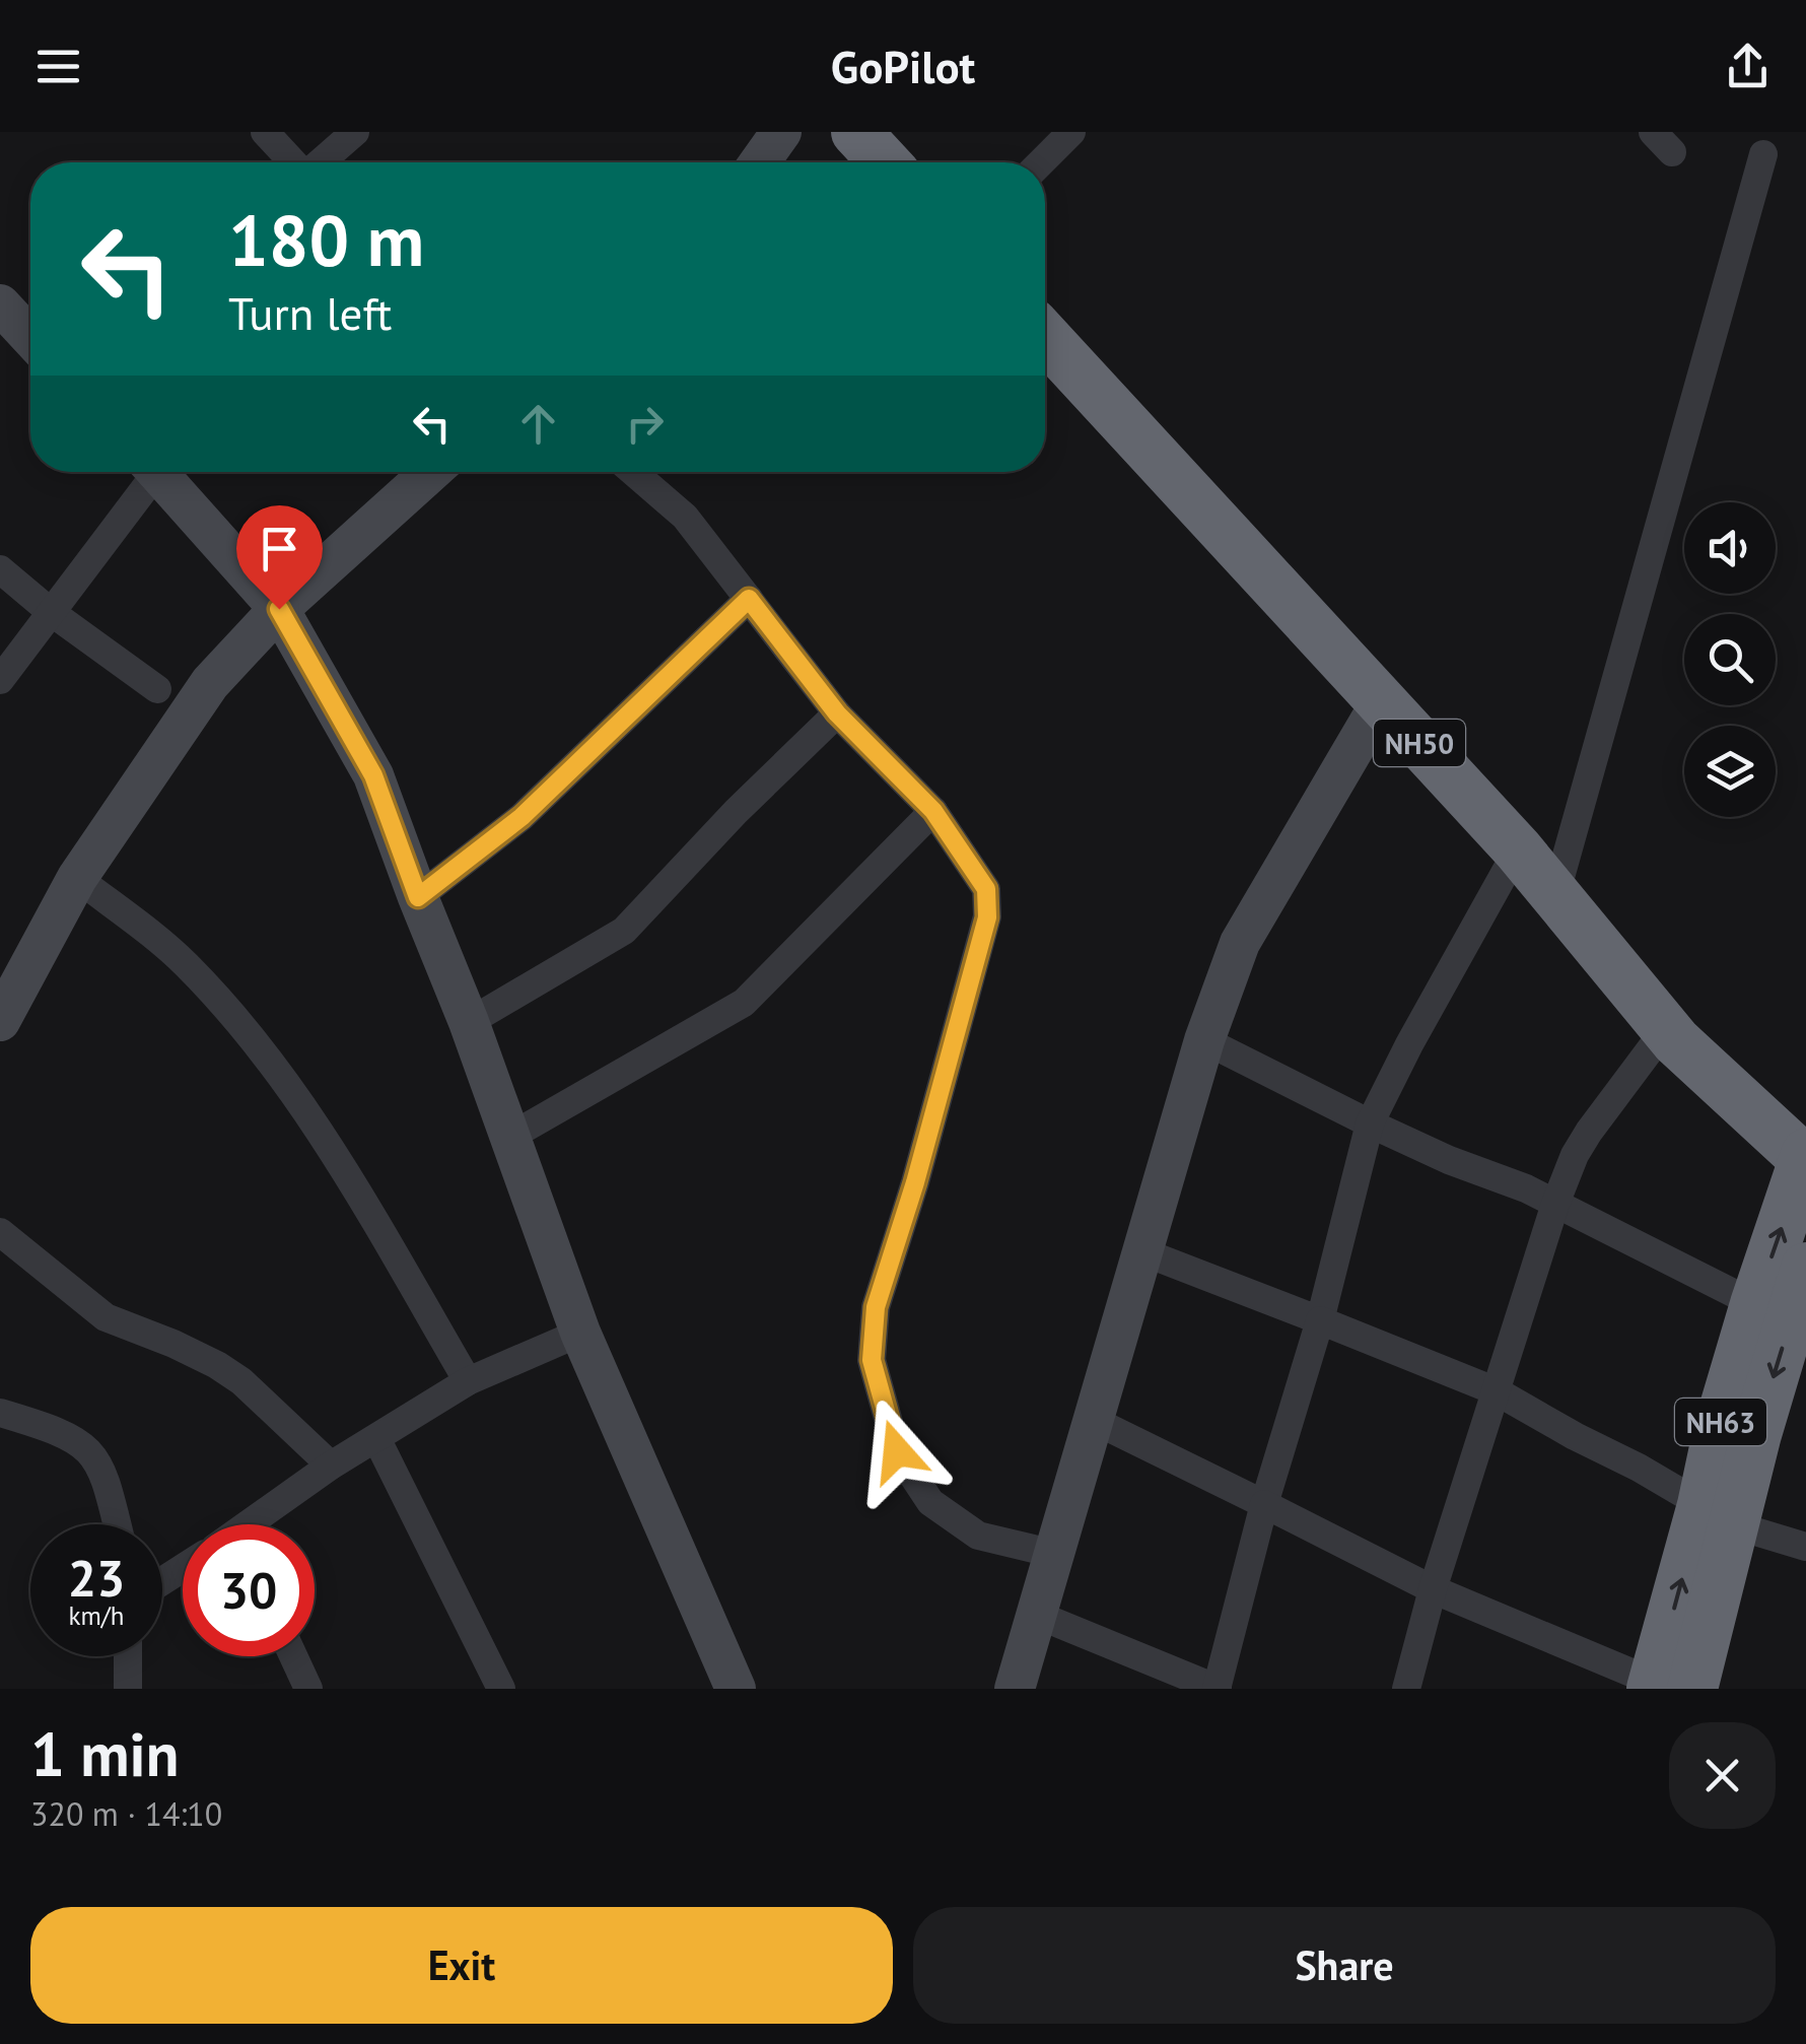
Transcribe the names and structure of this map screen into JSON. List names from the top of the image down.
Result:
{
  "streets": {
    "highway": ["NH50", "NH63"]
  },
  "crossings": [
    ["NH50", "NH63"]
  ],
  "page": {
    "header": "GoPilot",
    "turn": ["180 m", "Turn left"],
    "speed": "23 km/h",
    "limit": "30",
    "heading": ["1 min", "320 m · 14:10"],
    "buttons": ["Exit", "Share"]
  }
}
